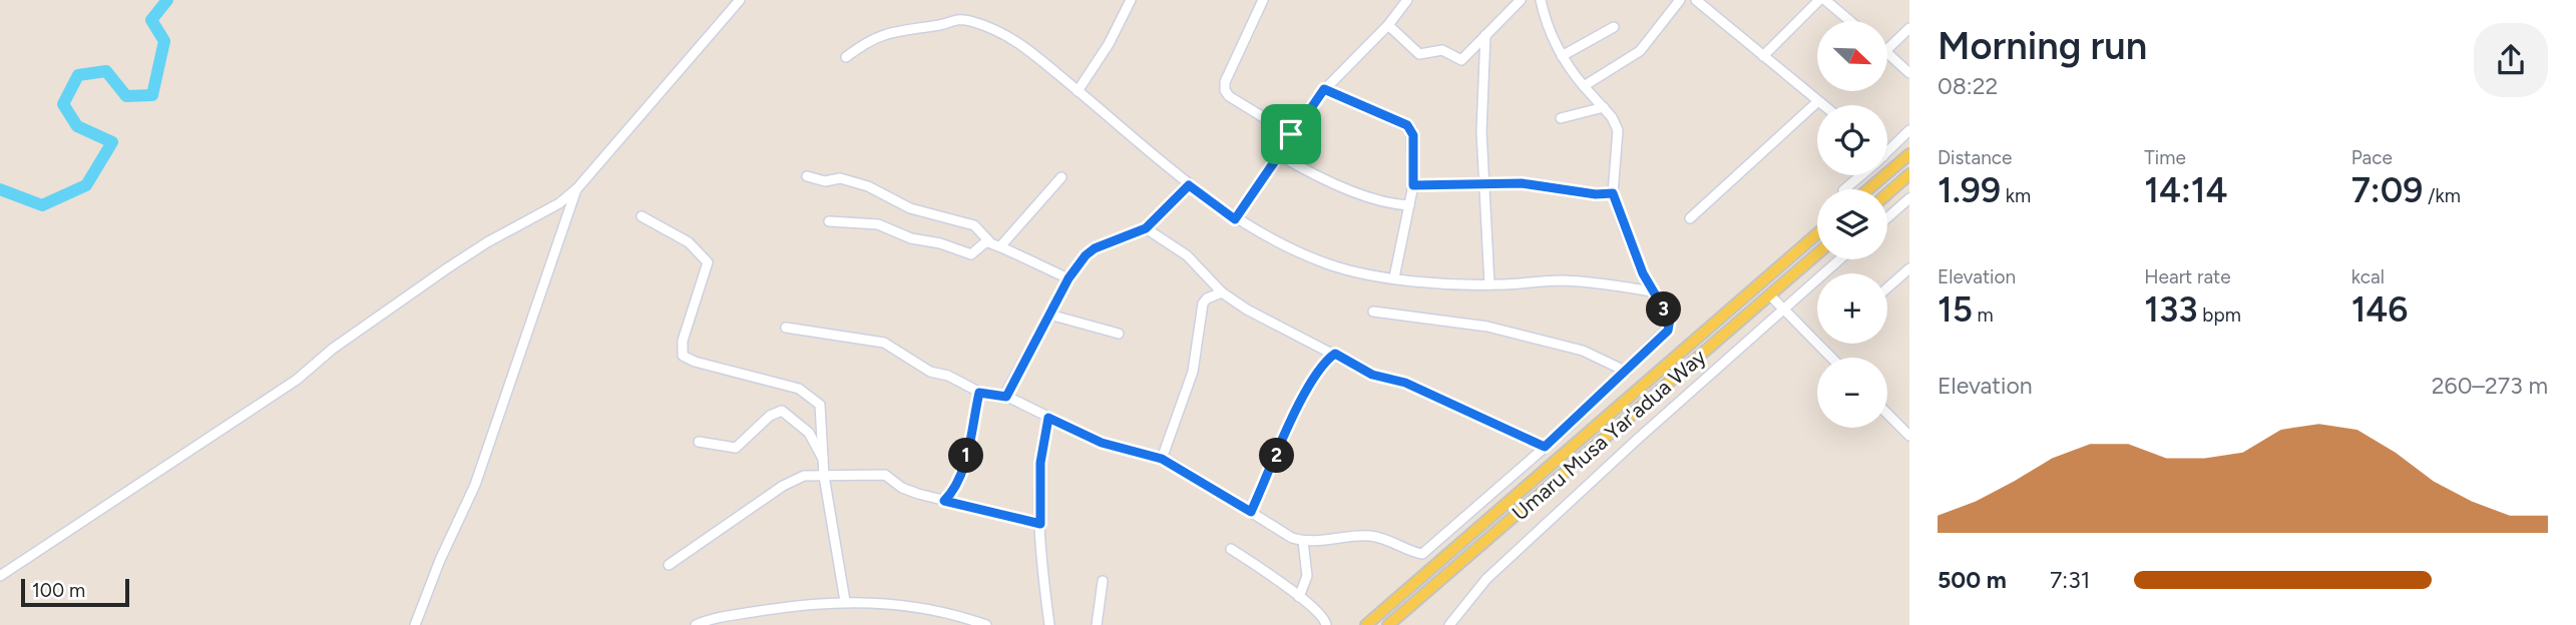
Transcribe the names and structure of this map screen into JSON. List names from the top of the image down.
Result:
{
  "streets": {
    "main road": ["Umaru Musa Yar'adua Way"]
  },
  "scale_bar": "100 m",
  "north": "bottom right",
  "page": {
    "heading": ["Morning run", "08:22"],
    "map_buttons": ["+", "−"],
    "stats": [
      ["Distance", "1.99 km"],
      ["Time", "14:14"],
      ["Pace", "7:09 /km"],
      ["Elevation", "15 m"],
      ["Heart rate", "133 bpm"],
      ["kcal", "146"]
    ],
    "pins": ["3", "1", "2"],
    "chart": ["Elevation", "260–273 m"],
    "list": [
      {
        "name": "500 m",
        "note": "7:31"
      }
    ],
    "scale": "100 m"
  }
}
